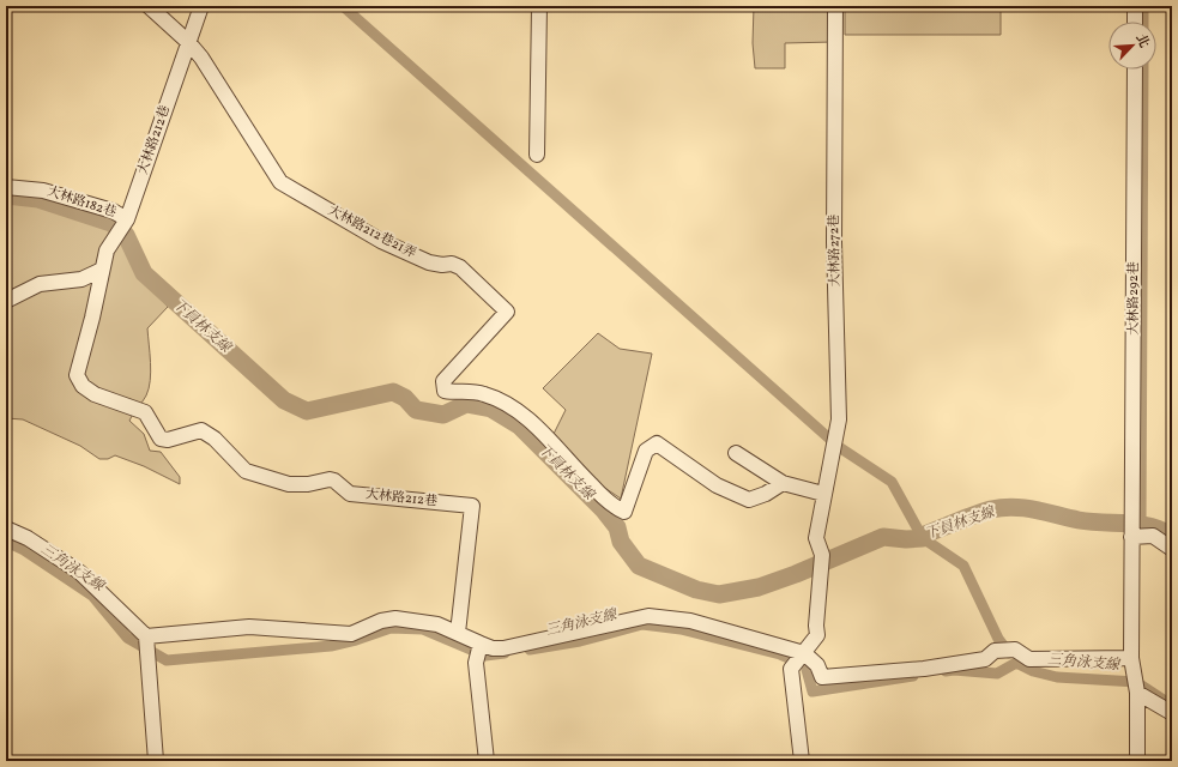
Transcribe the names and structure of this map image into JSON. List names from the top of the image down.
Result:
{
  "streets": {
    "street": [
      "大林路212巷",
      "大林路182巷",
      "大林路212巷21弄",
      "大林路272巷",
      "大林路292巷"
    ]
  },
  "crossings": [
    ["大林路212巷", "大林路182巷"],
    ["大林路212巷", "大林路212巷21弄"]
  ],
  "water": ["下員林支線", "三角泳支線"],
  "north": "top right"
}
